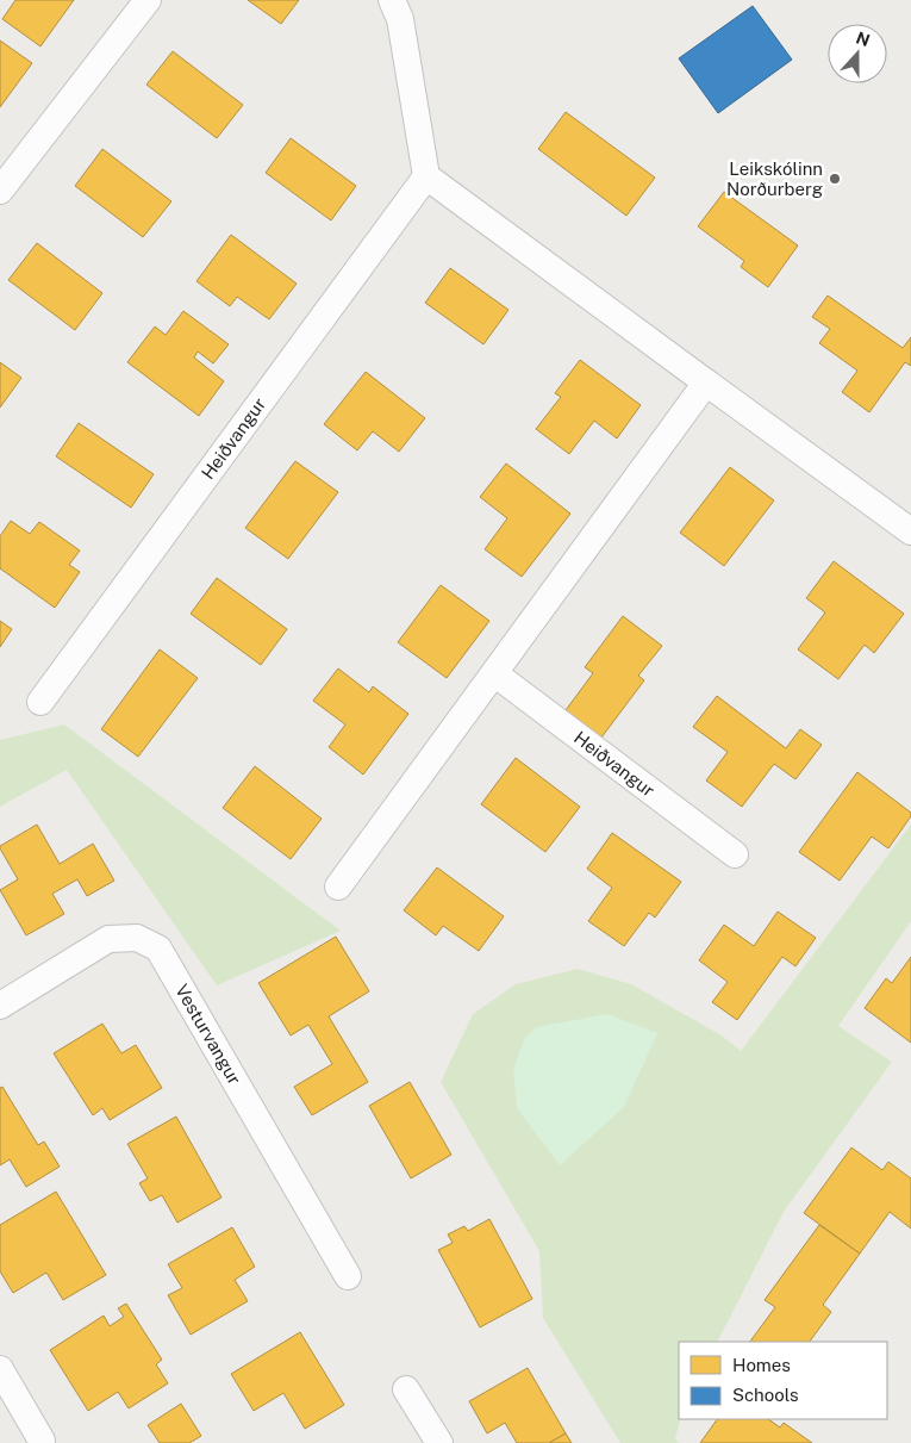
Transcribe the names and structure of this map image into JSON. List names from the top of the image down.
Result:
{
  "streets": {
    "street": ["Heiðvangur", "Vesturvangur"]
  },
  "places": ["Leikskólinn Norðurberg"],
  "legend": ["Homes", "Schools"],
  "north": "top"
}
